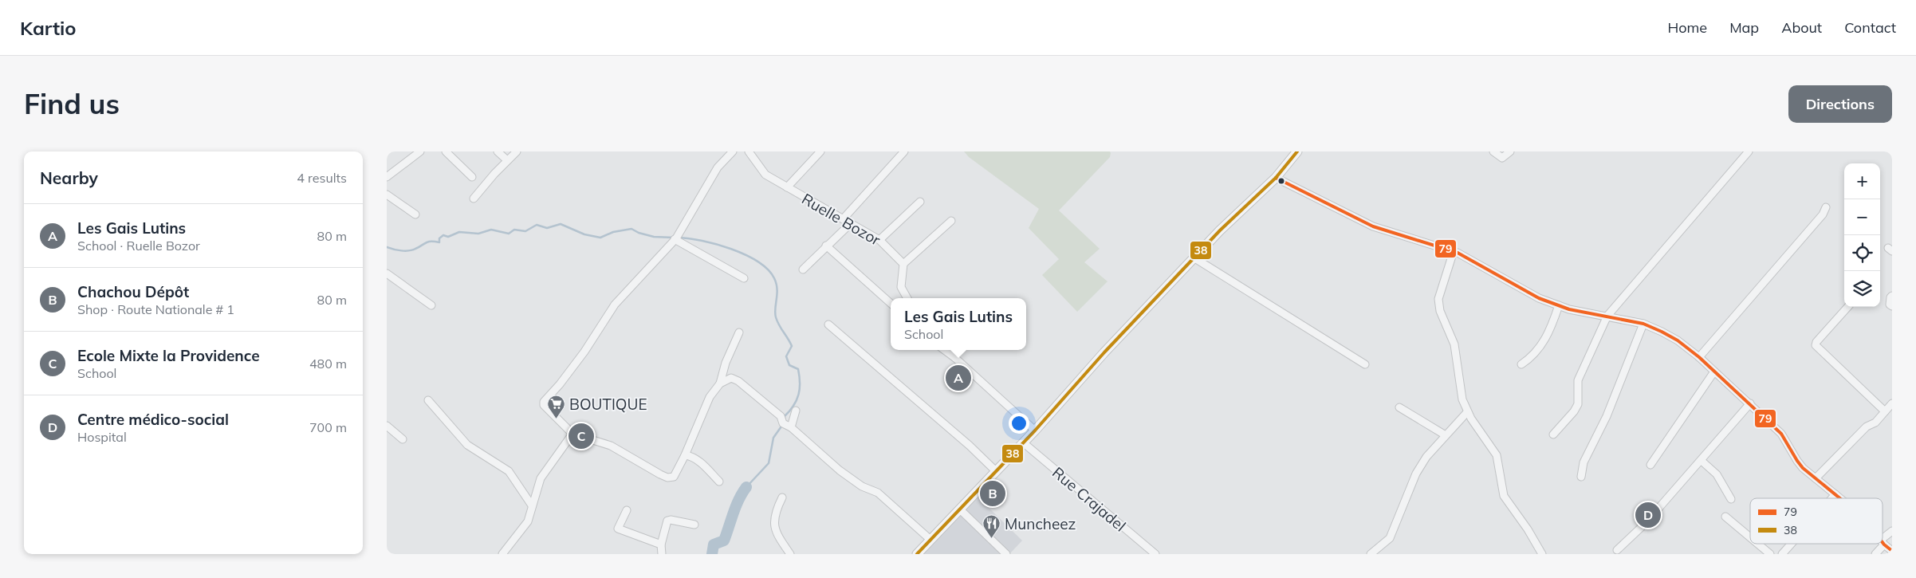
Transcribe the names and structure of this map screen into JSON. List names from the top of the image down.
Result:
{
  "streets": {
    "street": ["Ruelle Bozor", "Rue Crajadel"]
  },
  "places": {
    "supermarket": ["BOUTIQUE"],
    "restaurant": ["Muncheez"]
  },
  "lines": ["transit line 38", "transit line 79"],
  "legend": ["79", "38"],
  "page": {
    "header": "Kartio",
    "nav": [
      "Home",
      "Map",
      "About",
      "Contact"
    ],
    "buttons": "Directions",
    "title": "Find us",
    "heading": ["Nearby", "4 results"],
    "map_buttons": ["+", "−"],
    "list": [
      {
        "mark": "A",
        "name": "Les Gais Lutins",
        "note": "School · Ruelle Bozor",
        "value": "80 m"
      },
      {
        "mark": "B",
        "name": "Chachou Dépôt",
        "note": "Shop · Route Nationale # 1",
        "value": "80 m"
      },
      {
        "mark": "C",
        "name": "Ecole Mixte la Providence",
        "note": "School",
        "value": "480 m"
      },
      {
        "mark": "D",
        "name": "Centre médico-social",
        "note": "Hospital",
        "value": "700 m"
      }
    ],
    "popup": ["Les Gais Lutins", "School"],
    "pins": [
      "A",
      "C",
      "B",
      "D"
    ]
  }
}
